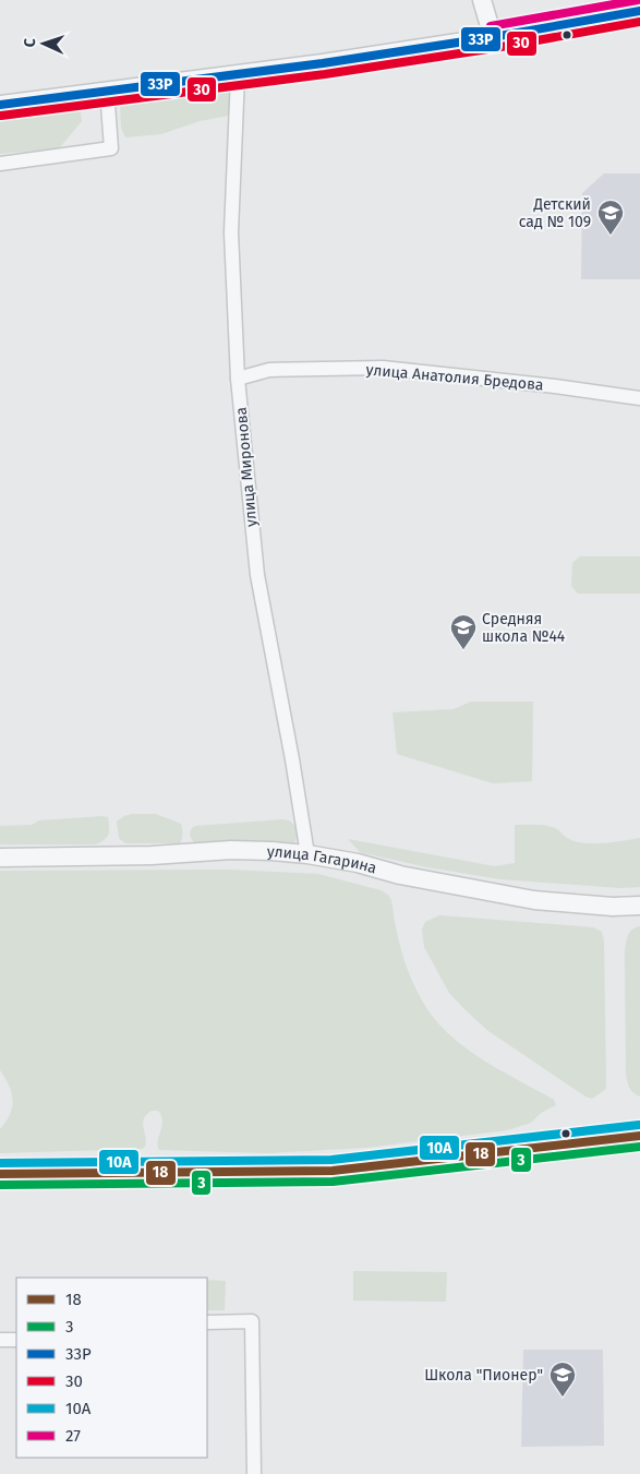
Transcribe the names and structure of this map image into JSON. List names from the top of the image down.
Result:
{
  "streets": {
    "street": ["улица Анатолия Бредова", "улица Миронова", "улица Гагарина"]
  },
  "crossings": [
    ["улица Анатолия Бредова", "улица Миронова"],
    ["улица Миронова", "улица Гагарина"]
  ],
  "places": {
    "school or university": ["Детский сад № 109", "Средняя школа №44", "Школа \"Пионер\""]
  },
  "lines": [
    "transit line 27",
    "transit line 33Р",
    "transit line 30",
    "transit line 10А",
    "transit line 18",
    "transit line 3"
  ],
  "legend": [
    "18",
    "3",
    "33Р",
    "30",
    "10А",
    "27"
  ],
  "north": "left"
}
